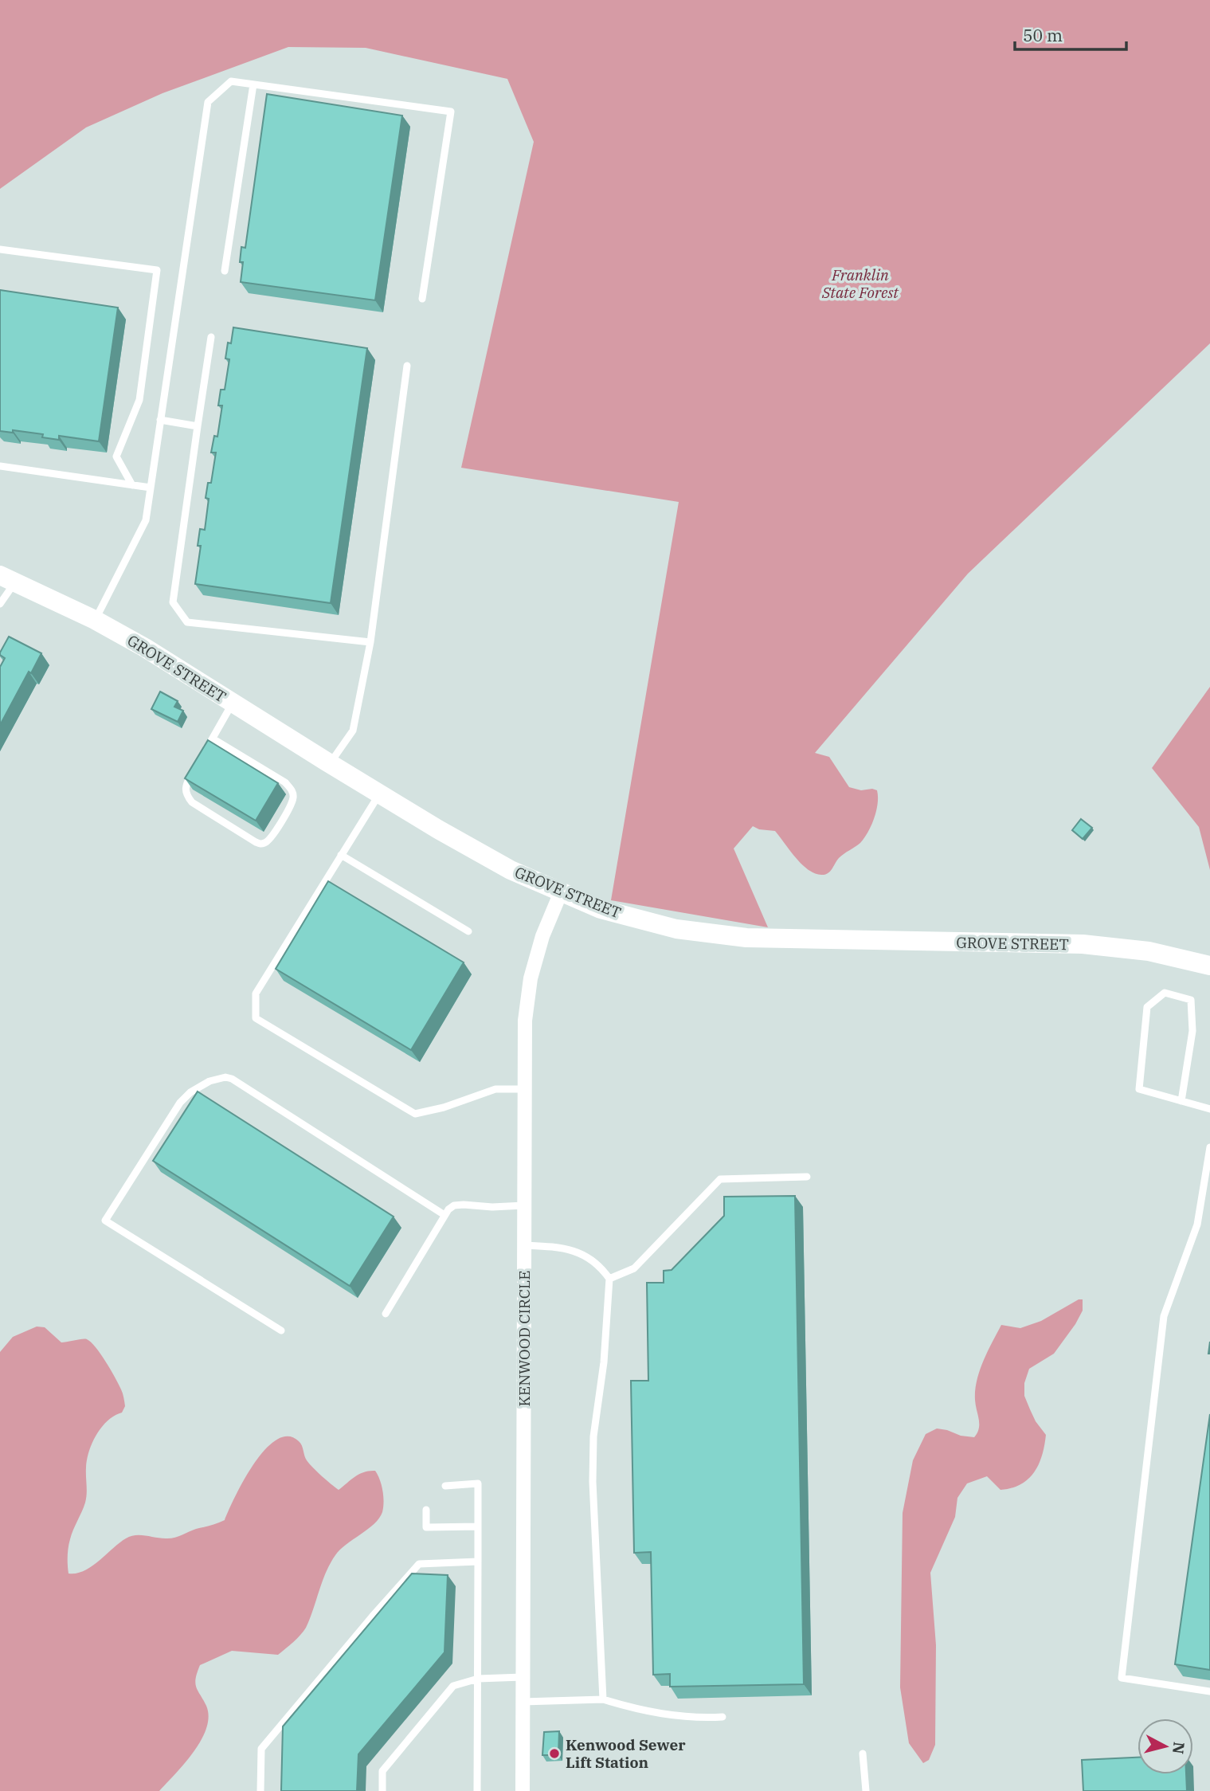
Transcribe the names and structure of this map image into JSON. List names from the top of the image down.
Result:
{
  "streets": {
    "main road": ["GROVE STREET"],
    "street": ["KENWOOD CIRCLE"]
  },
  "crossings": [
    ["GROVE STREET", "KENWOOD CIRCLE"]
  ],
  "parks": ["Franklin State Forest"],
  "places": ["Kenwood Sewer Lift Station"],
  "scale_bar": "50 m",
  "north": "right"
}
